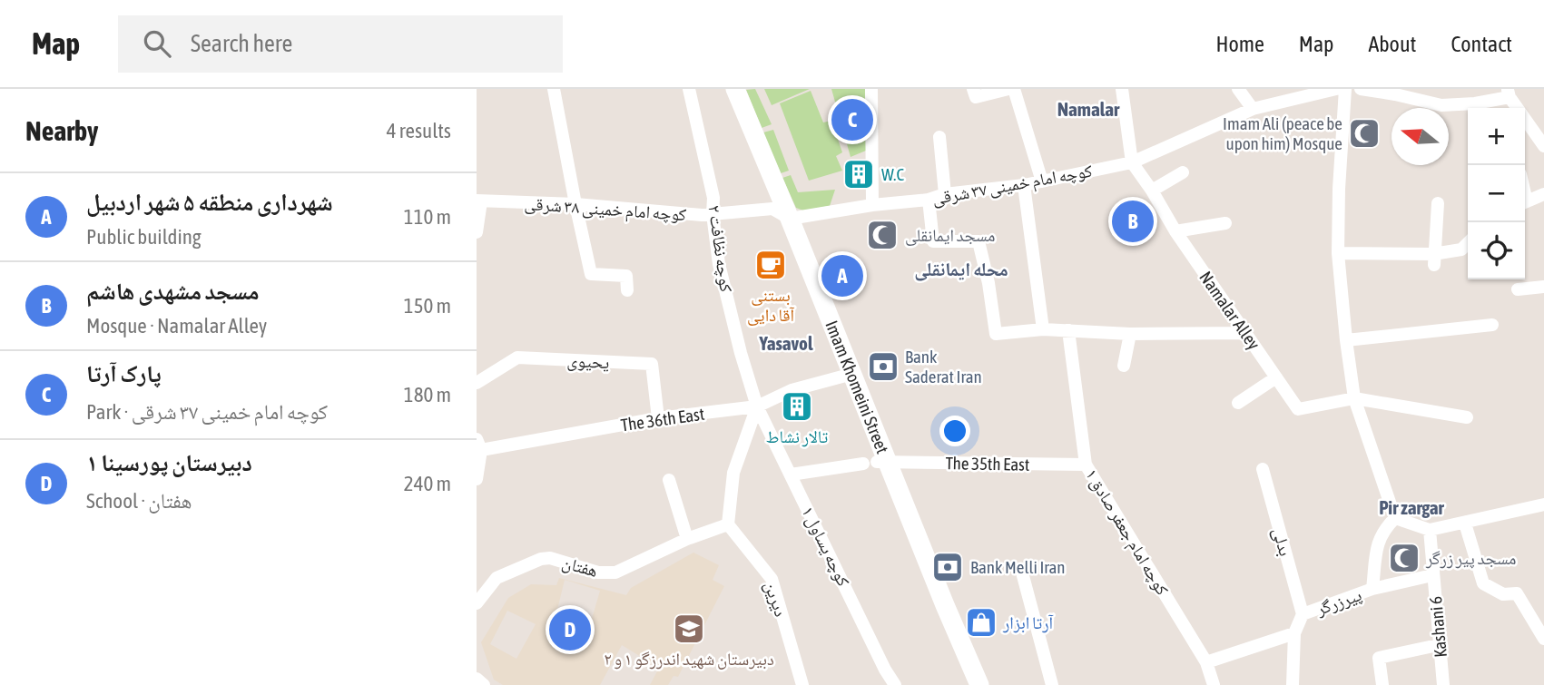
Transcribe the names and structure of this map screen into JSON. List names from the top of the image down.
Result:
{
  "streets": {
    "main road": ["Imam Khomeini Street"],
    "street": [
      "کوچه امام خمینی ۳۷ شرقی",
      "کوچه امام خمینی ۳۸ شرقی",
      "کوچه نظافت ۲",
      "Namalar Alley",
      "یحیوی",
      "The 36th East",
      "The 35th East",
      "کوچه امام جعفر صادق ۱",
      "بدلی",
      "کوچه یساول ۱",
      "هفتان",
      "دیرین",
      "پیرزرگر",
      "Kashani 6"
    ]
  },
  "crossings": [
    ["کوچه امام خمینی ۳۷ شرقی", "کوچه امام خمینی ۳۸ شرقی"],
    ["کوچه امام خمینی ۳۷ شرقی", "Namalar Alley"],
    ["کوچه امام خمینی ۳۷ شرقی", "Imam Khomeini Street"],
    ["کوچه امام خمینی ۳۸ شرقی", "کوچه نظافت ۲"],
    ["کوچه امام خمینی ۳۸ شرقی", "Imam Khomeini Street"],
    ["کوچه نظافت ۲", "The 36th East"],
    ["کوچه نظافت ۲", "کوچه یساول ۱"],
    ["یحیوی", "The 36th East"],
    ["Imam Khomeini Street", "The 36th East"],
    ["Imam Khomeini Street", "The 35th East"],
    ["The 36th East", "کوچه یساول ۱"],
    ["The 35th East", "کوچه امام جعفر صادق ۱"],
    ["The 35th East", "کوچه یساول ۱"],
    ["بدلی", "پیرزرگر"],
    ["هفتان", "دیرین"]
  ],
  "districts": [
    "Namalar",
    "محله ایمانقلی",
    "Yasavol",
    "Pir zargar"
  ],
  "places": {
    "mosque": ["Imam Ali (peace be upon him) Mosque", "مسجد ایمانقلی", "مسجد پیر زرگر"],
    "building": ["W.C", "تالار نشاط"],
    "cafe": ["بستنی آقا دایی"],
    "bank": ["Bank Saderat Iran", "Bank Melli Iran"],
    "shop": ["آرتا ابزار"],
    "school or university": ["دبیرستان شهید اندرزگو ۱ و ۲"]
  },
  "north": "left",
  "page": {
    "header": "Map",
    "search": "Search here",
    "nav": [
      "Home",
      "Map",
      "About",
      "Contact"
    ],
    "heading": ["Nearby", "4 results"],
    "pins": [
      "C",
      "B",
      "A",
      "D"
    ],
    "map_buttons": ["+", "−"],
    "list": [
      {
        "mark": "A",
        "name": "شهرداری منطقه ۵ شهر اردبیل",
        "note": "Public building",
        "value": "110 m"
      },
      {
        "mark": "B",
        "name": "مسجد مشهدی هاشم",
        "note": "Mosque · Namalar Alley",
        "value": "150 m"
      },
      {
        "mark": "C",
        "name": "پارک آرتا",
        "note": "Park · کوچه امام خمینی ۳۷ شرقی",
        "value": "180 m"
      },
      {
        "mark": "D",
        "name": "دبیرستان پورسینا ۱",
        "note": "School · هفتان",
        "value": "240 m"
      }
    ]
  }
}
